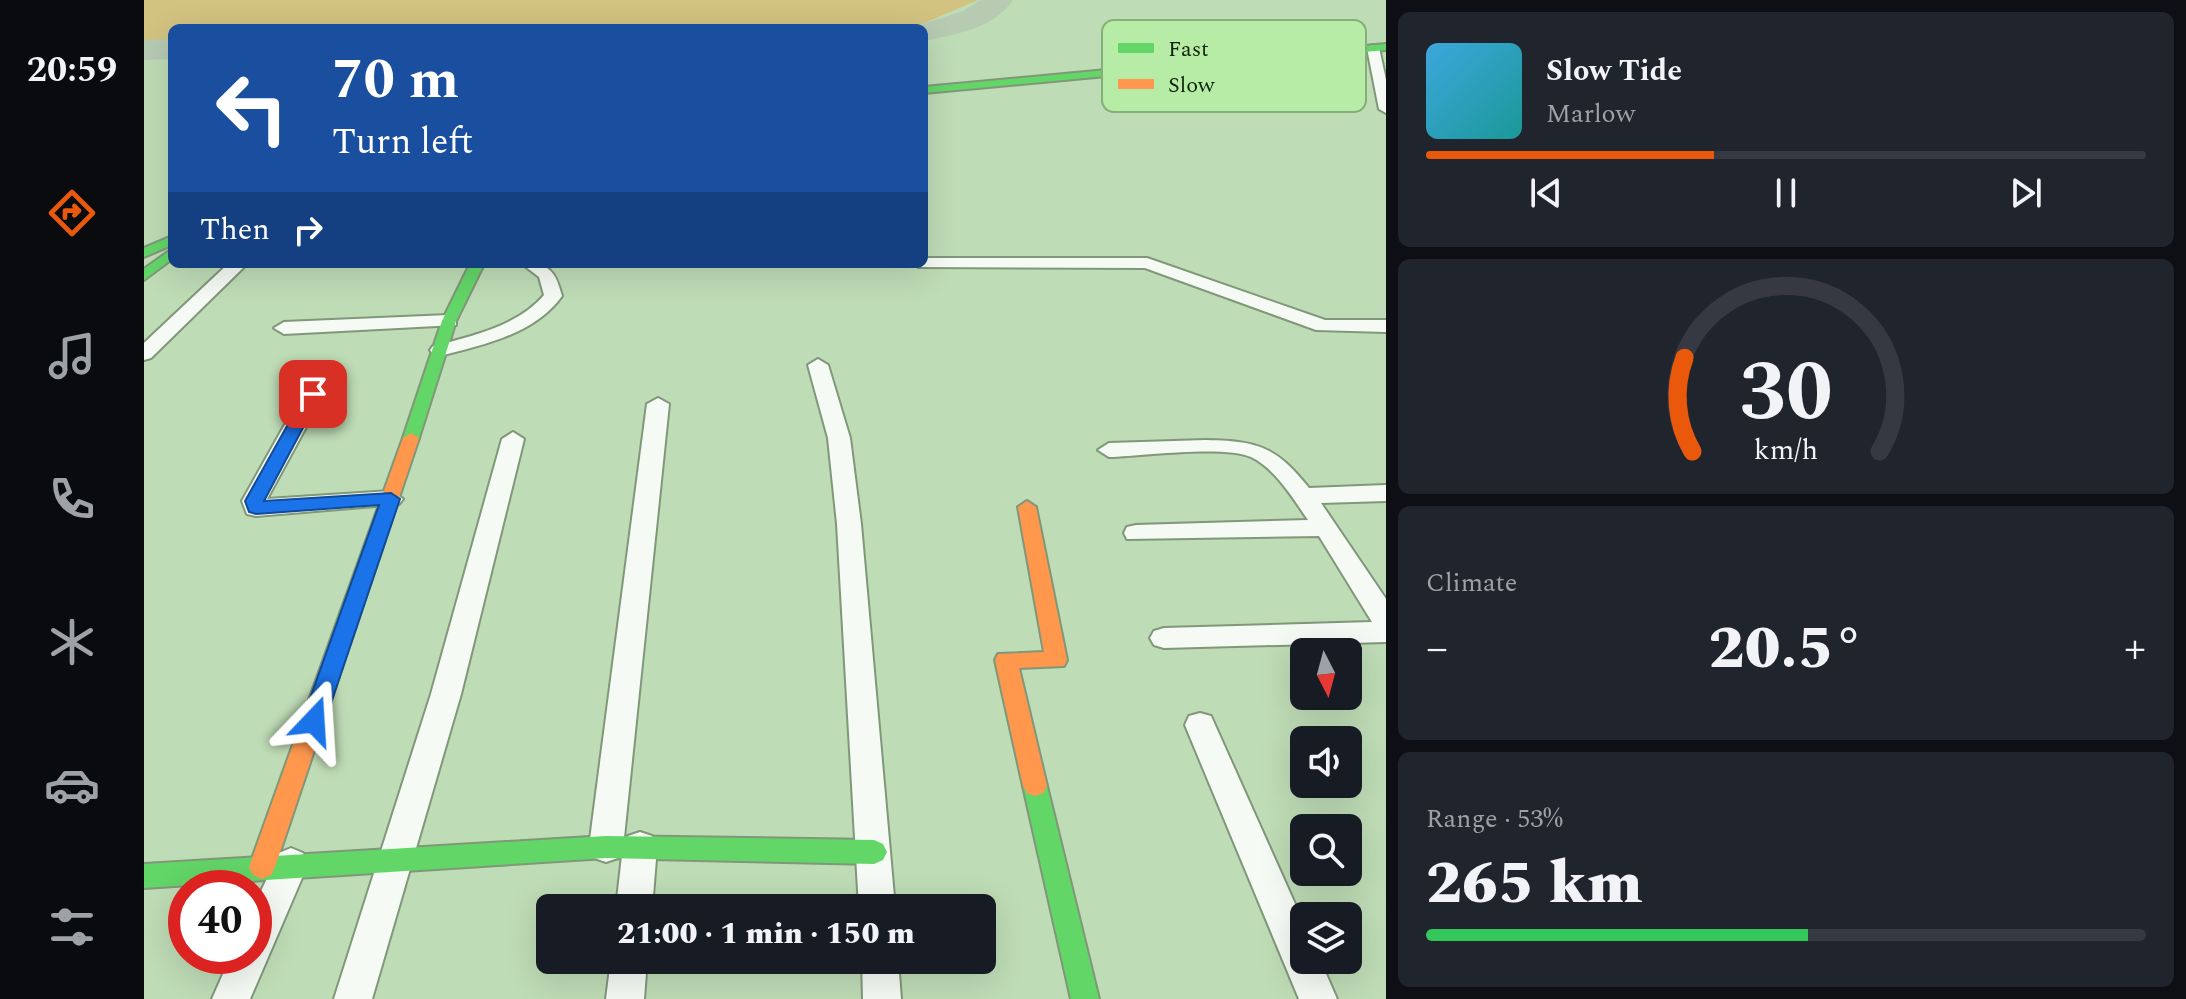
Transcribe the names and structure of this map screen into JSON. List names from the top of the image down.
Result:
{
  "legend": ["Fast", "Slow"],
  "north": "bottom",
  "page": {
    "tabs": "20:59",
    "turn": ["70 m", "Turn left"],
    "song": ["Slow Tide", "Marlow"],
    "then": "Then",
    "tile": [
      "Climate",
      ["Range · 53%", "265 km"]
    ],
    "heat": ["−", "20.5°", "+"],
    "limit": "40",
    "trip": "21:00 · 1 min · 150 m",
    "gauge": ["30", "km/h"]
  }
}
